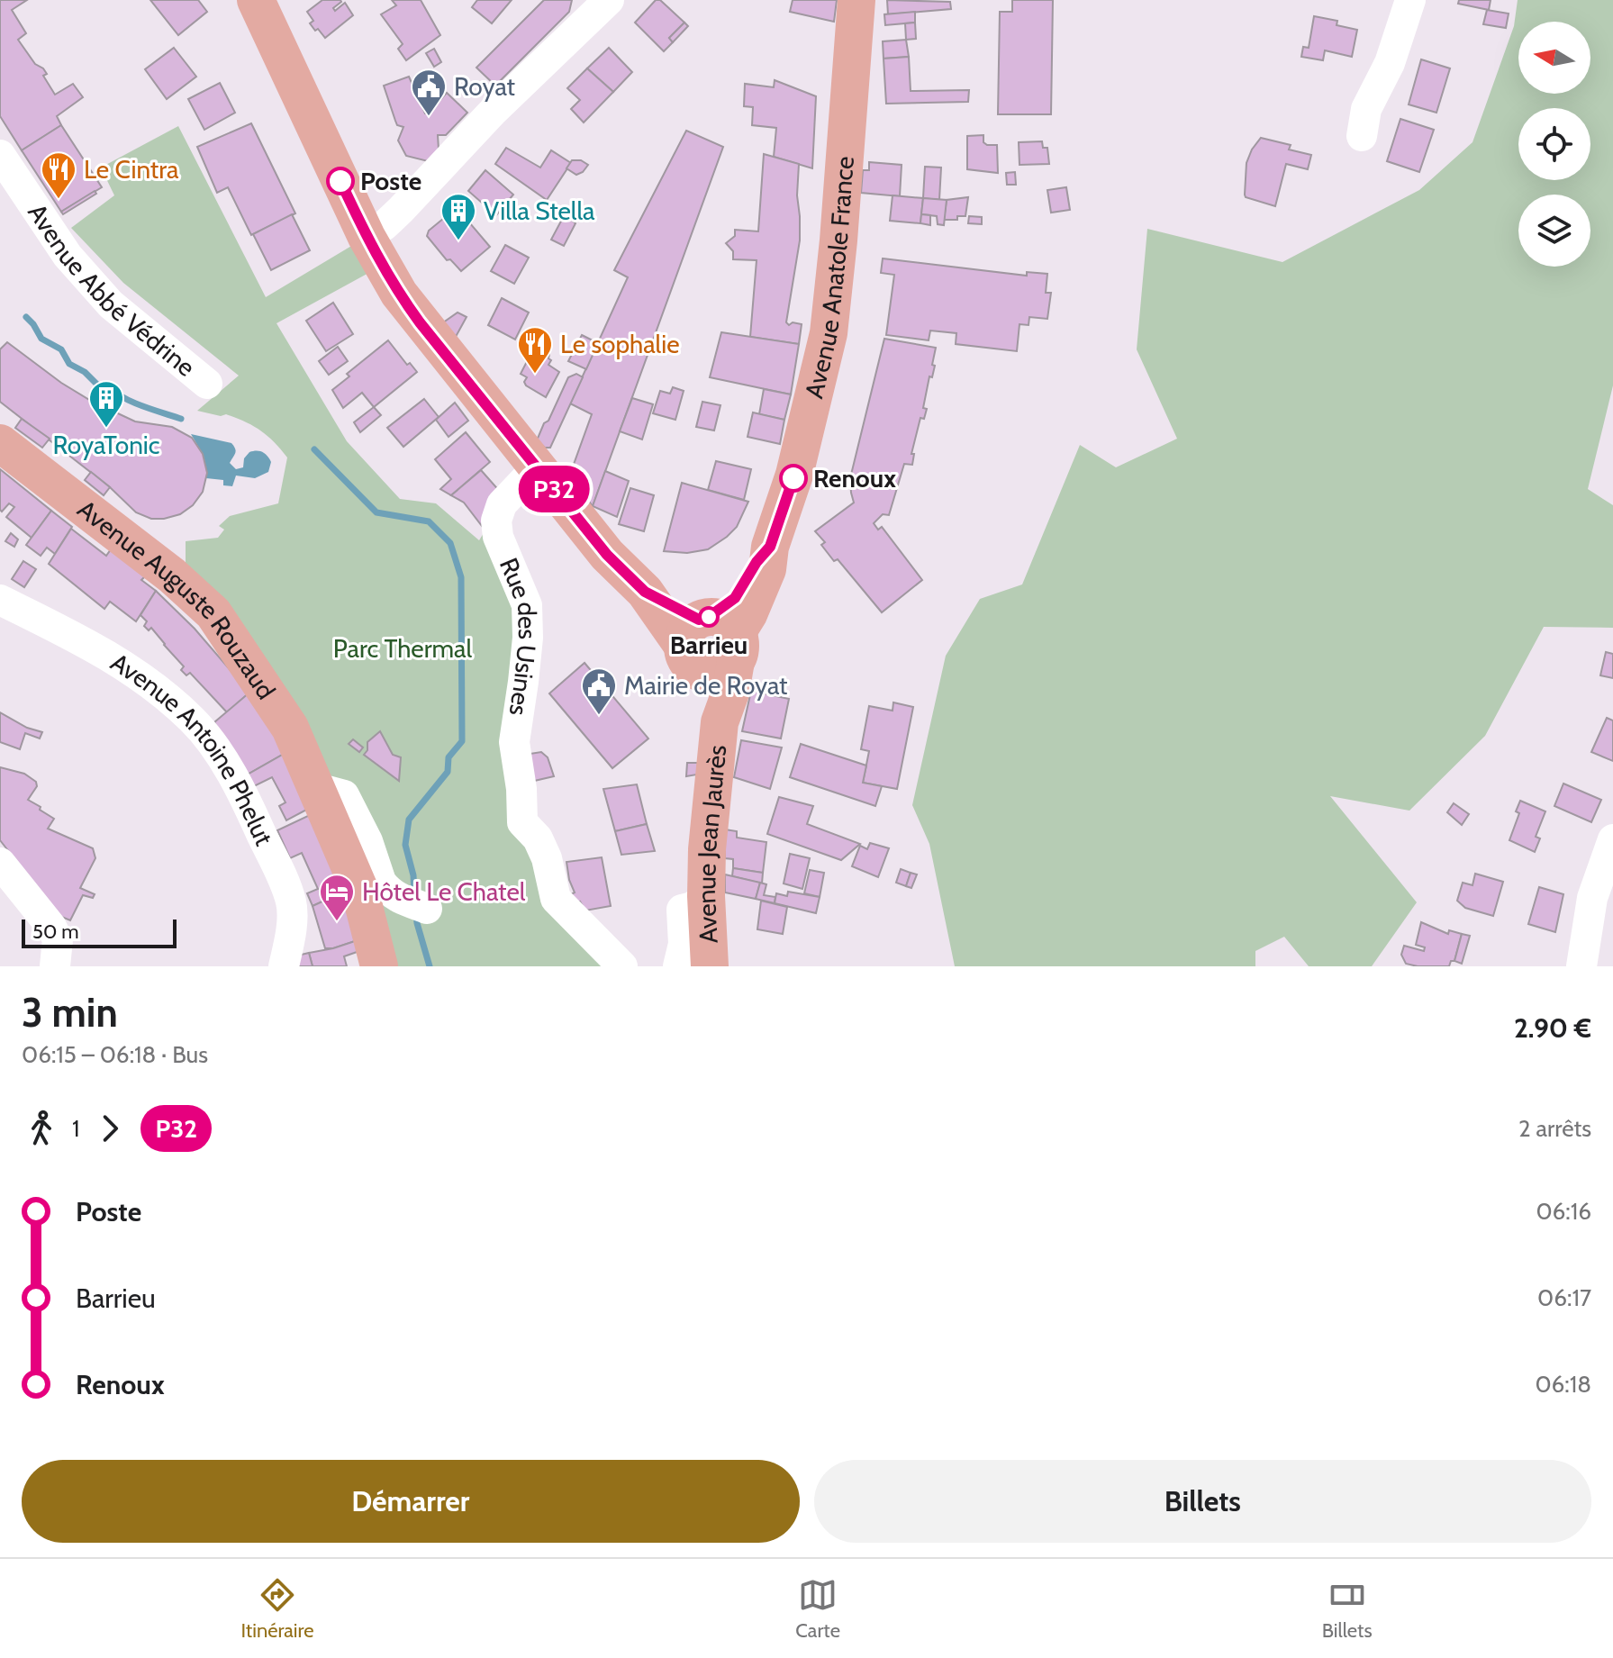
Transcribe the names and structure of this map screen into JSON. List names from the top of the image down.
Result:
{
  "streets": {
    "main road": ["Avenue Anatole France", "Avenue Auguste Rouzaud", "Avenue Jean Jaurès"],
    "street": ["Avenue Abbé Védrine", "Rue des Usines", "Avenue Antoine Phelut"]
  },
  "crossings": [
    ["Avenue Anatole France", "Avenue Jean Jaurès"]
  ],
  "parks": ["Parc Thermal"],
  "places": {
    "public building": ["Royat", "Mairie de Royat"],
    "other": ["Poste", "Renoux", "Barrieu"],
    "restaurant": ["Le Cintra", "Le sophalie"],
    "building": ["Villa Stella", "RoyaTonic"],
    "hotel": ["Hôtel Le Chatel"]
  },
  "lines": ["bus line P32"],
  "scale_bar": "50 m",
  "north": "left",
  "page": {
    "on_map": "P32",
    "scale": "50 m",
    "heading": ["3 min", "06:15 – 06:18 · Bus", "2.90 €"],
    "legs": ["1", "P32", "2 arrêts"],
    "list": [
      {
        "name": "Poste",
        "value": "06:16"
      },
      {
        "name": "Barrieu",
        "value": "06:17"
      },
      {
        "name": "Renoux",
        "value": "06:18"
      }
    ],
    "buttons": ["Démarrer", "Billets"],
    "tabs": ["Itinéraire", "Carte", "Billets"]
  }
}
